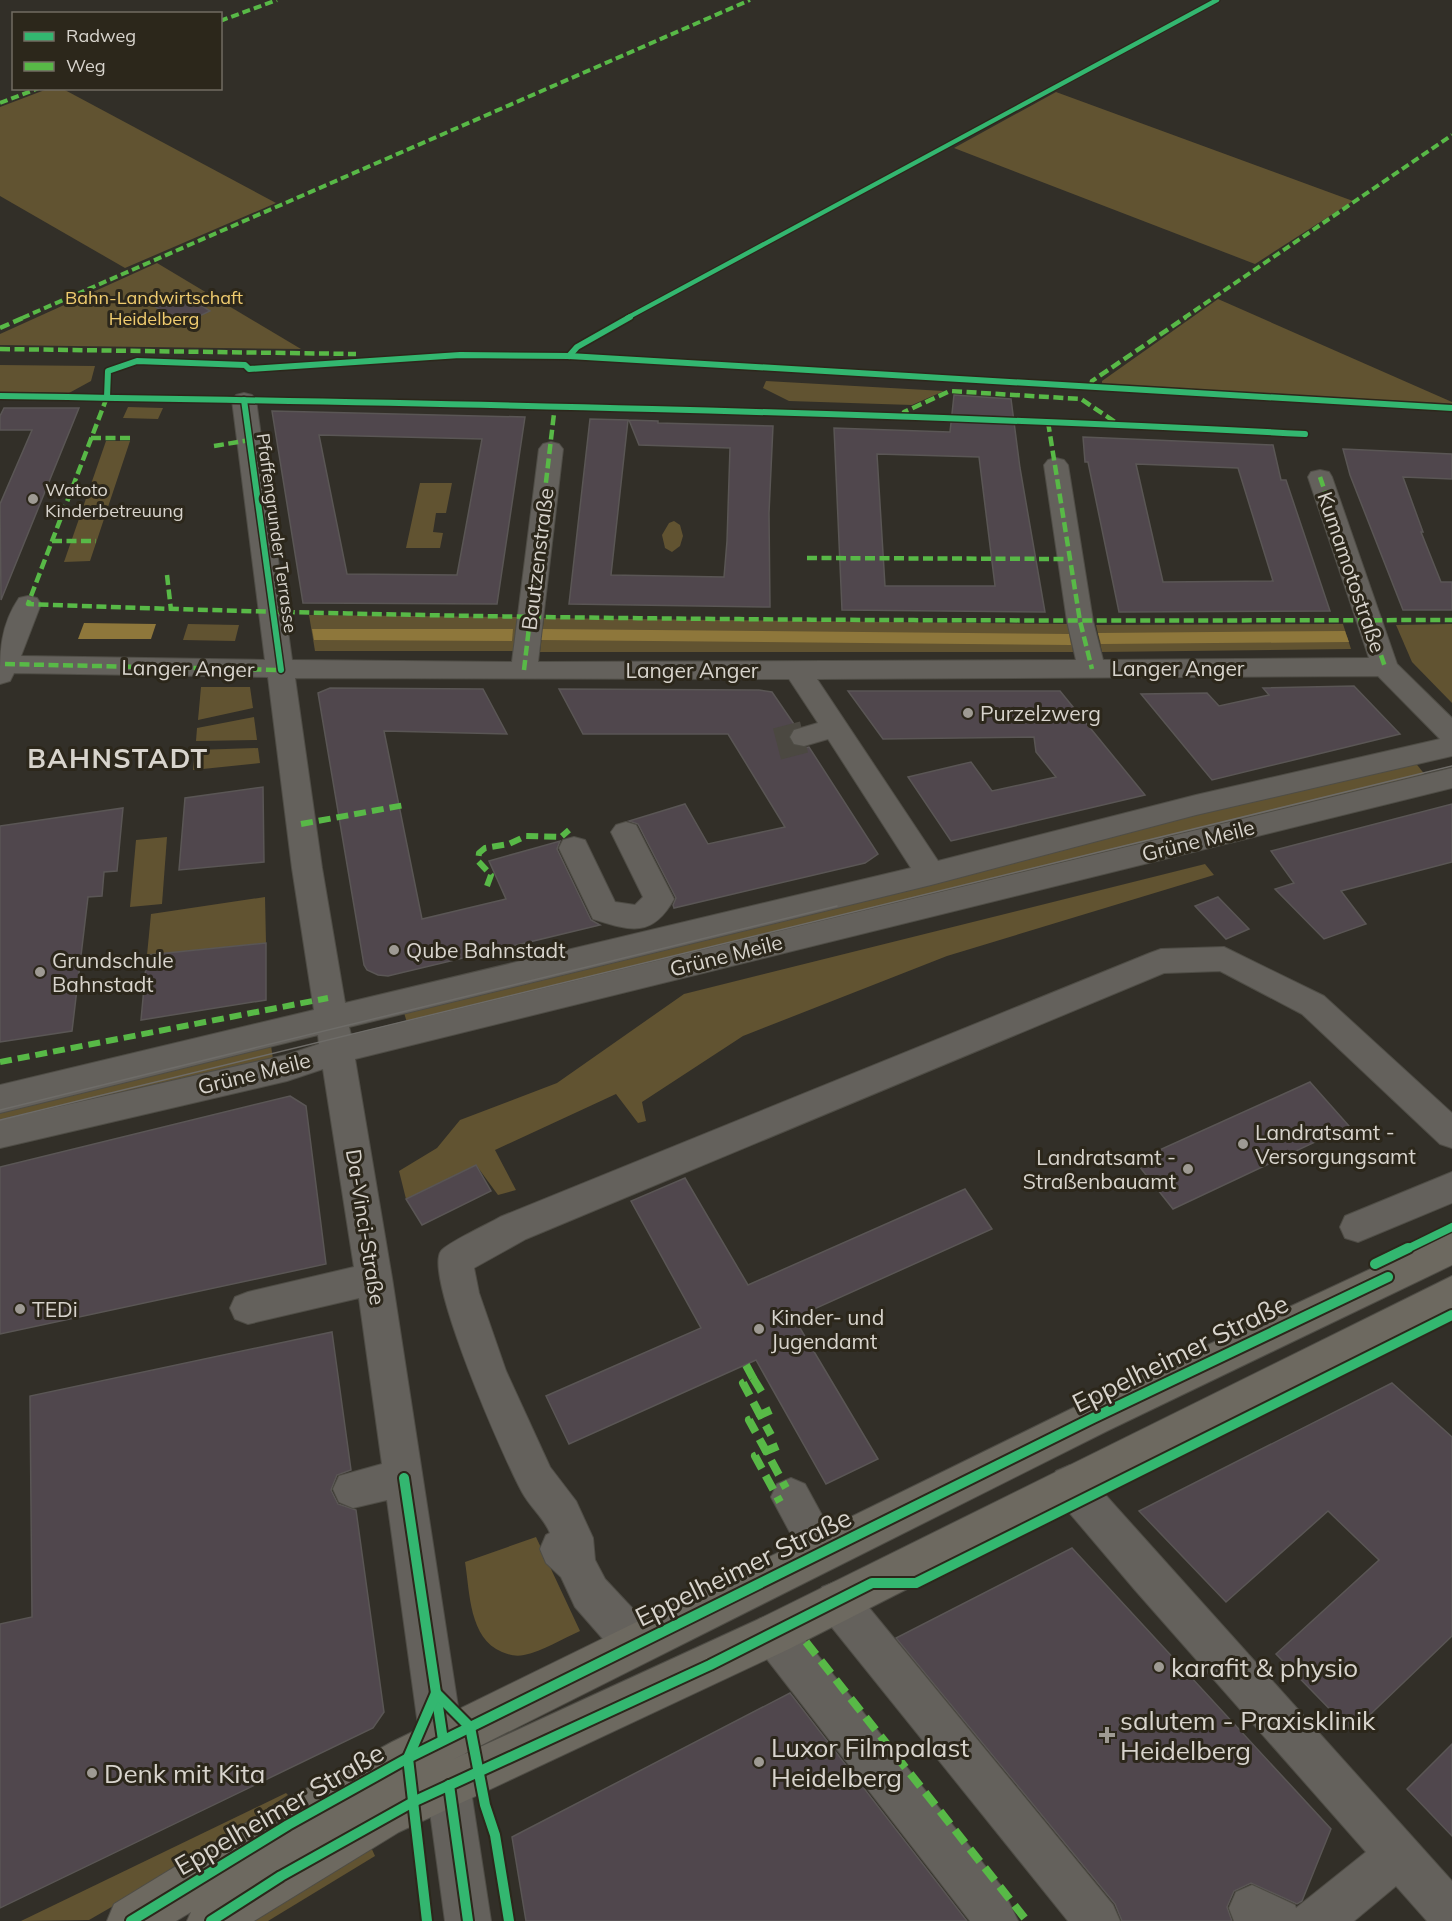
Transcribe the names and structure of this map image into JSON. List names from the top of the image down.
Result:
{
  "streets": {
    "main road": ["Eppelheimer Straße"],
    "street": [
      "Pfaffengrunder Terrasse",
      "Bautzenstraße",
      "Kumamotostraße",
      "Langer Anger",
      "Grüne Meile",
      "Da-Vinci-Straße"
    ]
  },
  "crossings": [
    ["Pfaffengrunder Terrasse", "Langer Anger"],
    ["Pfaffengrunder Terrasse", "Da-Vinci-Straße"],
    ["Bautzenstraße", "Langer Anger"],
    ["Kumamotostraße", "Langer Anger"],
    ["Langer Anger", "Da-Vinci-Straße"],
    ["Grüne Meile", "Da-Vinci-Straße"],
    ["Da-Vinci-Straße", "Eppelheimer Straße"]
  ],
  "districts": ["BAHNSTADT"],
  "parks": ["Bahn-Landwirtschaft Heidelberg"],
  "places": {
    "other": [
      "Watoto Kinderbetreuung",
      "Purzelzwerg",
      "Qube Bahnstadt",
      "Grundschule Bahnstadt",
      "Landratsamt - Versorgungsamt",
      "Landratsamt - Straßenbauamt",
      "TEDi",
      "Kinder- und Jugendamt",
      "karafit & physio",
      "Luxor Filmpalast Heidelberg",
      "Denk mit Kita"
    ],
    "health": ["salutem - Praxisklinik Heidelberg"]
  },
  "legend": ["Radweg", "Weg"]
}
